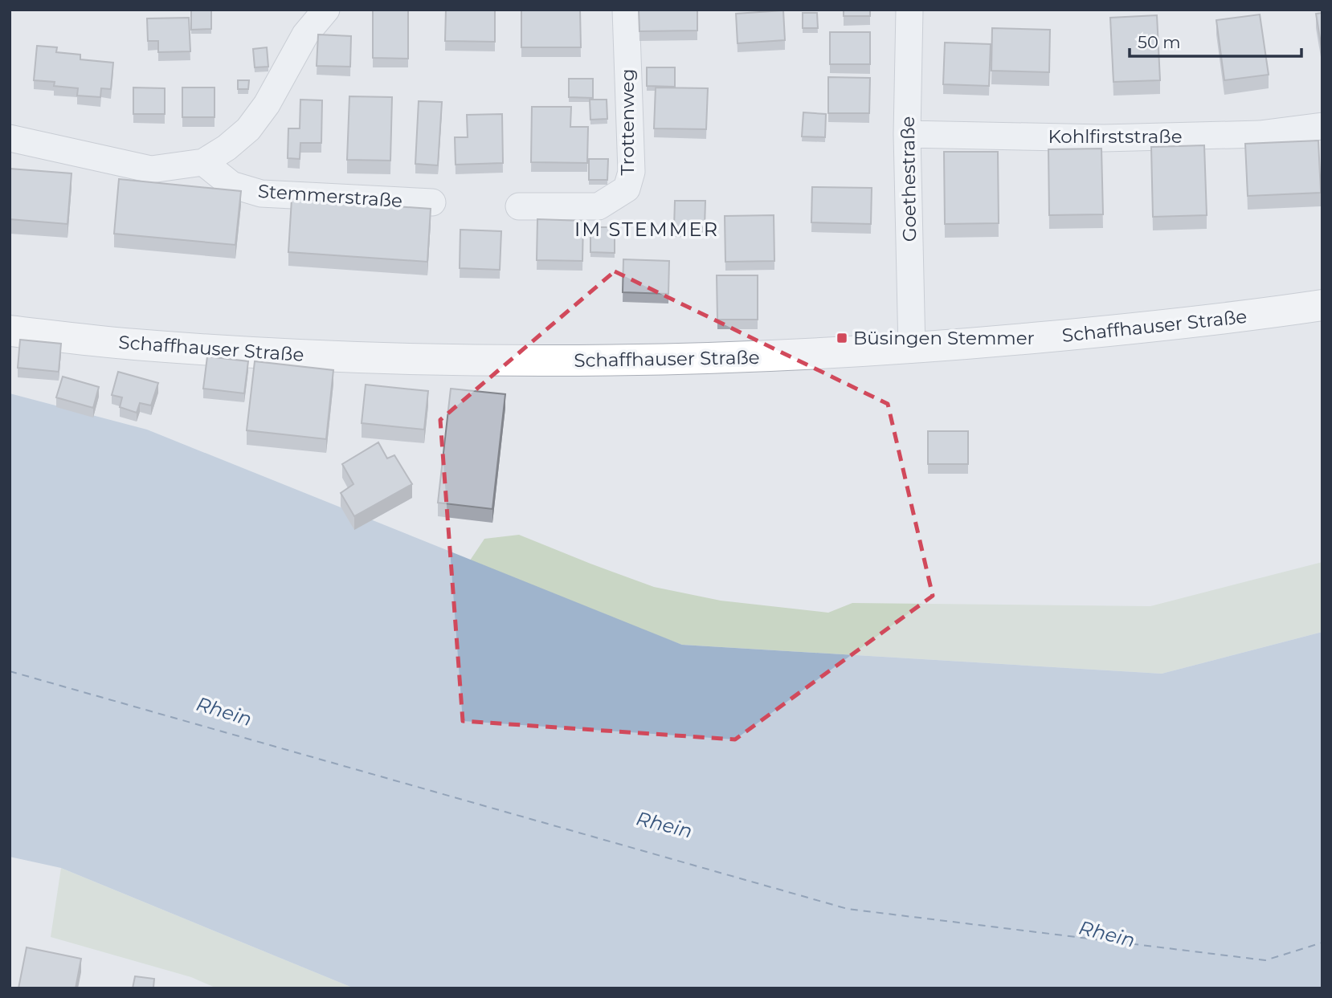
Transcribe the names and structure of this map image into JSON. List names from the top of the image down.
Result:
{
  "streets": {
    "main road": ["Schaffhauser Straße"],
    "street": [
      "Trottenweg",
      "Kohlfirststraße",
      "Goethestraße",
      "Stemmerstraße"
    ]
  },
  "crossings": [
    ["Kohlfirststraße", "Goethestraße"],
    ["Goethestraße", "Schaffhauser Straße"]
  ],
  "districts": ["IM STEMMER"],
  "water": ["Rhein"],
  "places": {
    "transit": ["Büsingen Stemmer"]
  },
  "scale_bar": "50 m"
}
